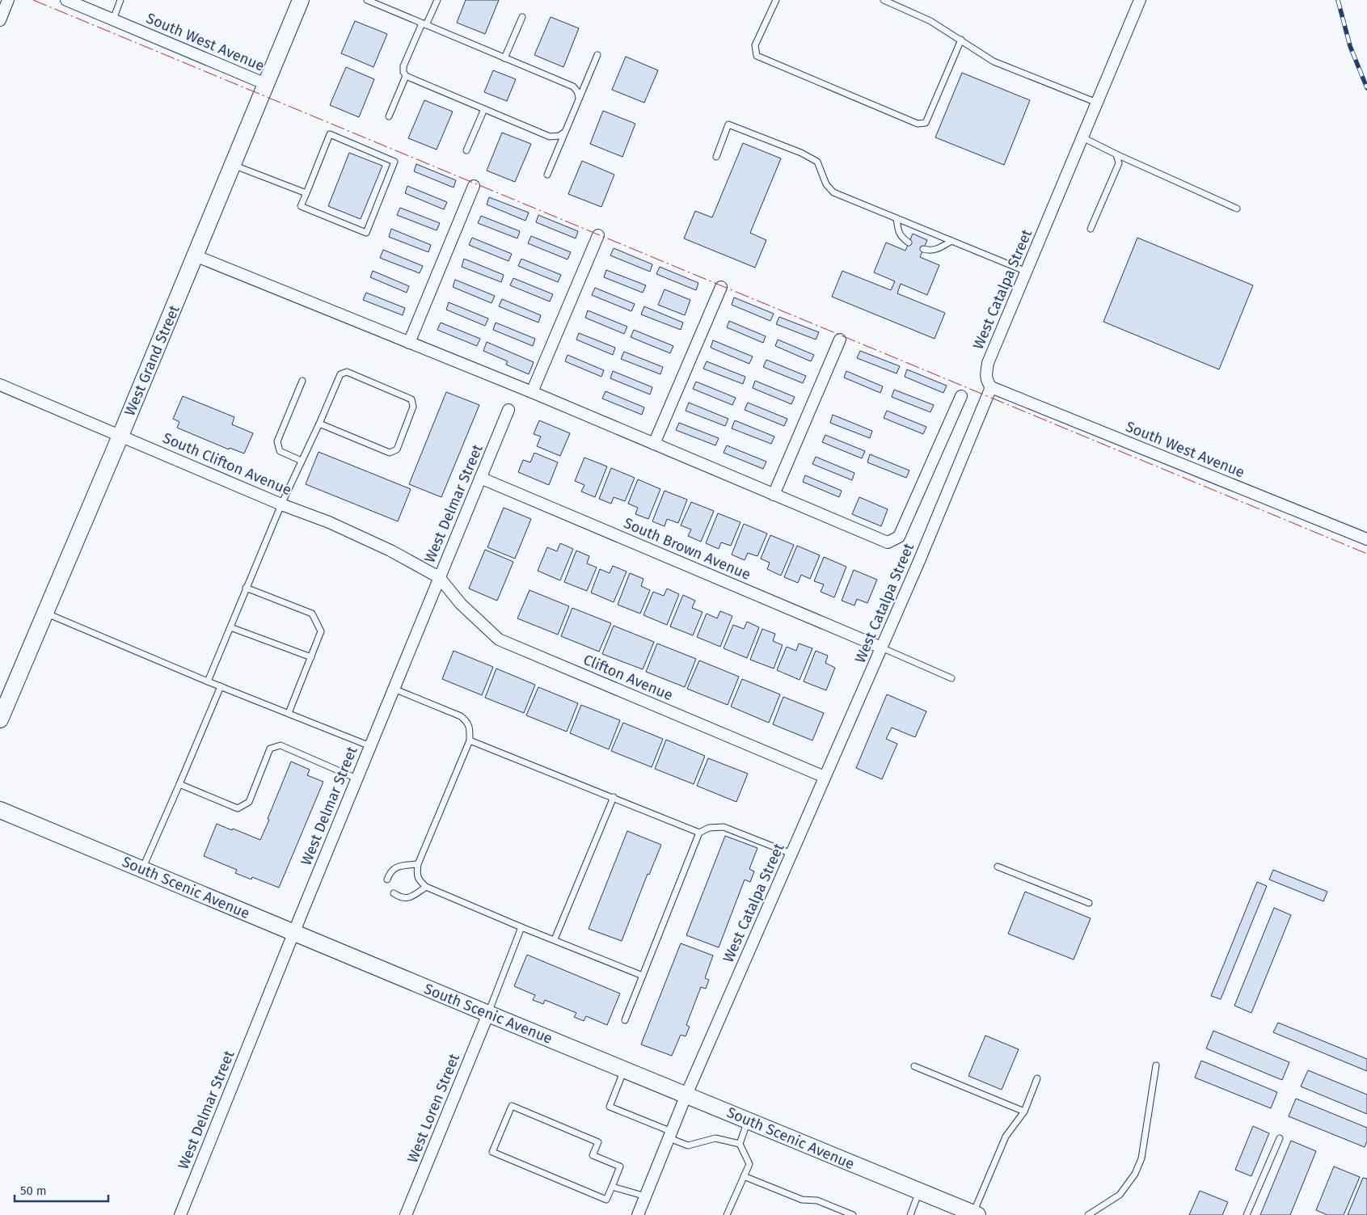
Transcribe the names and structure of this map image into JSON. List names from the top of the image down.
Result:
{
  "streets": {
    "main road": ["West Grand Street", "South Scenic Avenue"],
    "street": [
      "South West Avenue",
      "West Catalpa Street",
      "South Clifton Avenue",
      "West Delmar Street",
      "South Brown Avenue",
      "Clifton Avenue",
      "West Loren Street"
    ]
  },
  "crossings": [
    ["South West Avenue", "West Catalpa Street"],
    ["South West Avenue", "West Grand Street"],
    ["West Catalpa Street", "South Brown Avenue"],
    ["West Catalpa Street", "Clifton Avenue"],
    ["West Catalpa Street", "South Scenic Avenue"],
    ["West Grand Street", "South Clifton Avenue"],
    ["South Clifton Avenue", "West Delmar Street"],
    ["South Clifton Avenue", "Clifton Avenue"],
    ["West Delmar Street", "South Brown Avenue"],
    ["West Delmar Street", "Clifton Avenue"],
    ["West Delmar Street", "South Scenic Avenue"],
    ["South Scenic Avenue", "West Loren Street"]
  ],
  "scale_bar": "50 m"
}
